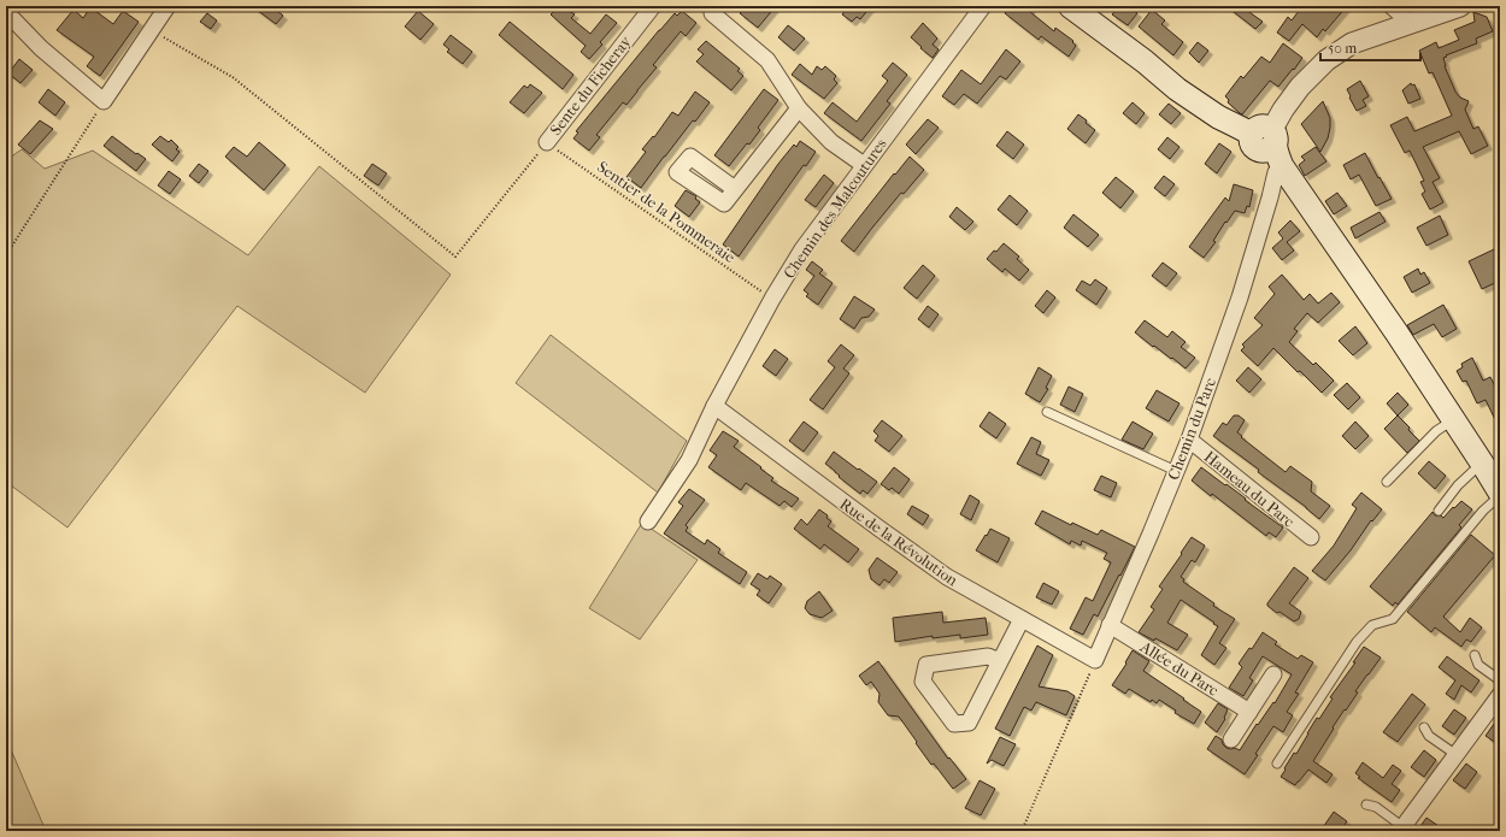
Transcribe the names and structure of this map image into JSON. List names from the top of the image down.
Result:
{
  "streets": {
    "street": [
      "Sente du Ficheray",
      "Chemin des Malcoutures",
      "Chemin du Parc",
      "Hameau du Parc",
      "Rue de la Révolution",
      "Allée du Parc"
    ],
    "path": ["Sentier de la Pommeraie"]
  },
  "crossings": [
    ["Sente du Ficheray", "Sentier de la Pommeraie"],
    ["Chemin des Malcoutures", "Sentier de la Pommeraie"],
    ["Chemin des Malcoutures", "Rue de la Révolution"],
    ["Chemin du Parc", "Hameau du Parc"],
    ["Chemin du Parc", "Rue de la Révolution"],
    ["Chemin du Parc", "Allée du Parc"]
  ],
  "scale_bar": "50 m"
}
